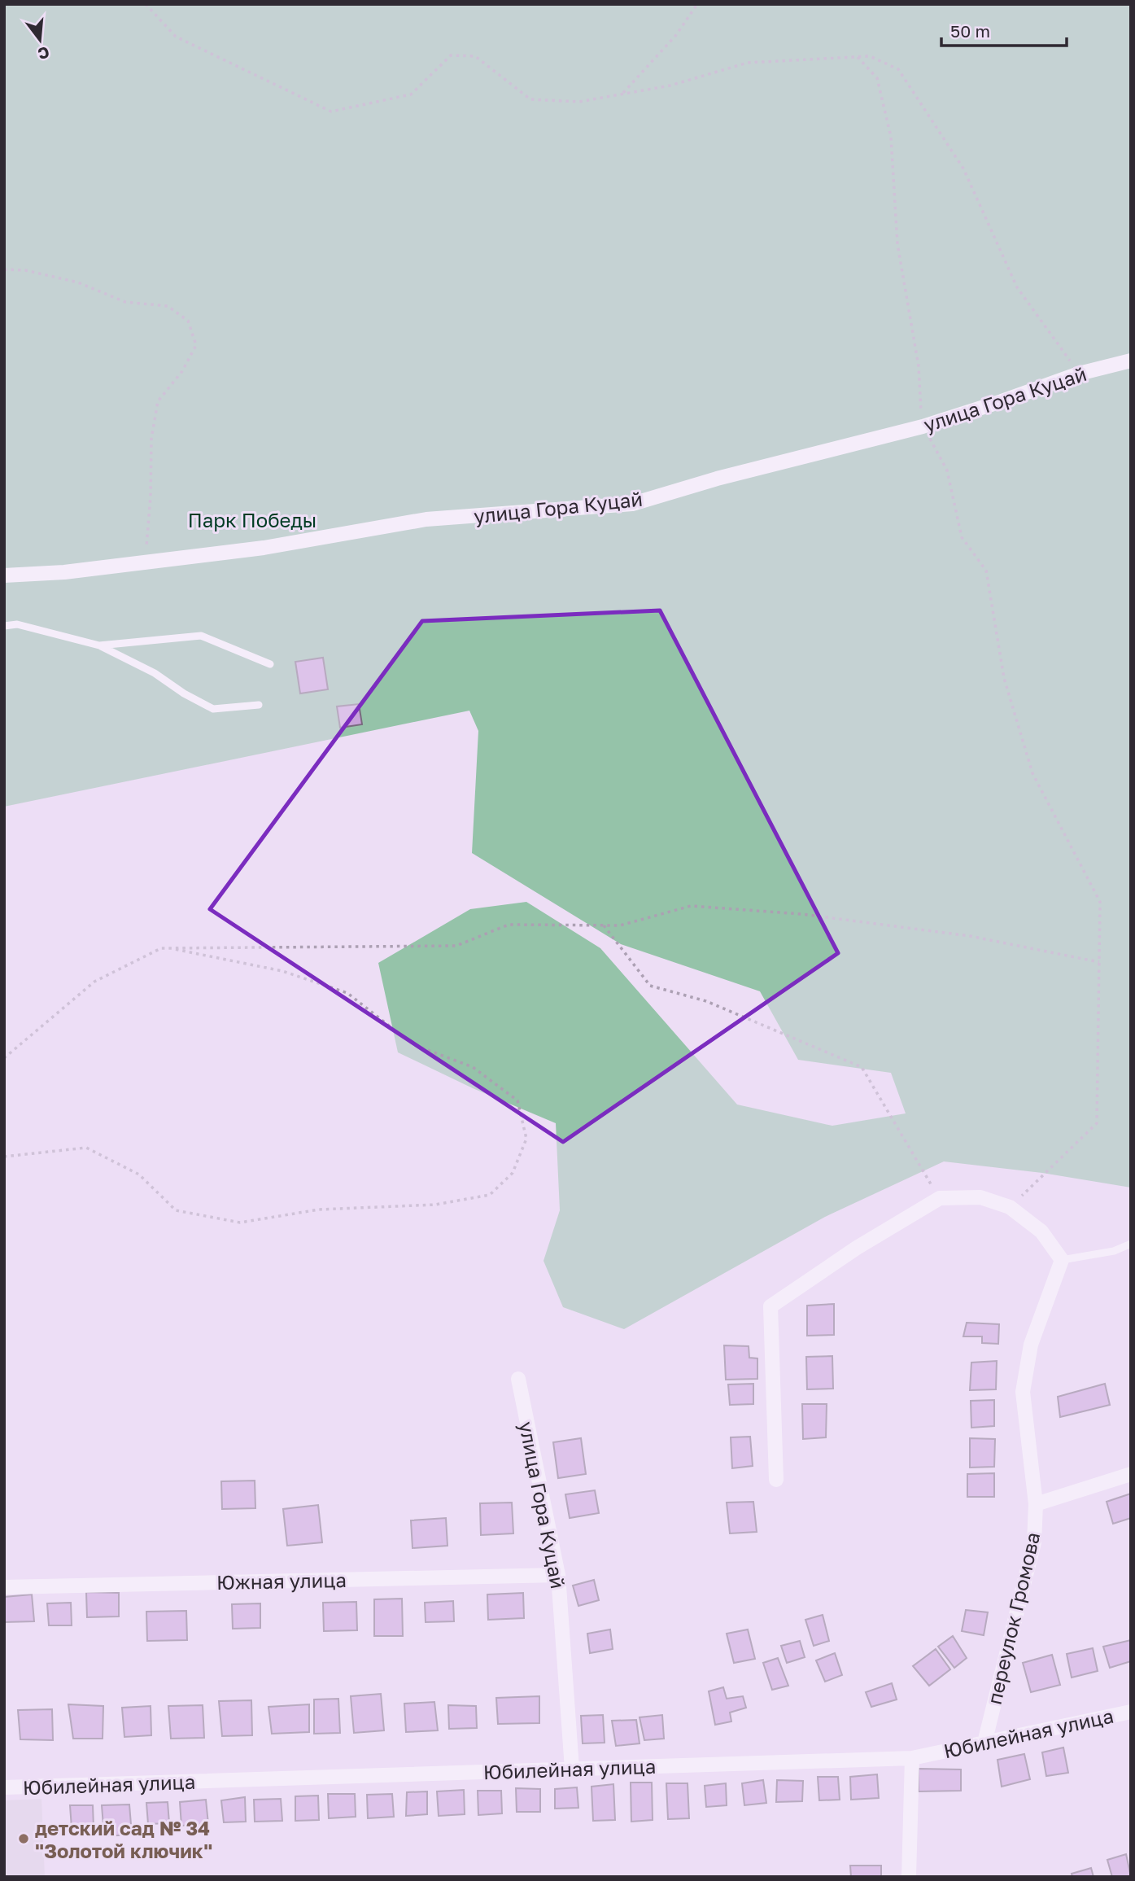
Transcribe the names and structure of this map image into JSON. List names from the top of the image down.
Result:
{
  "streets": {
    "street": [
      "улица Гора Куцай",
      "Южная улица",
      "переулок Громова",
      "Юбилейная улица"
    ]
  },
  "crossings": [
    ["улица Гора Куцай", "Южная улица"],
    ["улица Гора Куцай", "Юбилейная улица"],
    ["переулок Громова", "Юбилейная улица"]
  ],
  "parks": ["Парк Победы"],
  "places": ["детский сад № 34 \"Золотой ключик\""],
  "scale_bar": "50 m",
  "north": "bottom"
}
